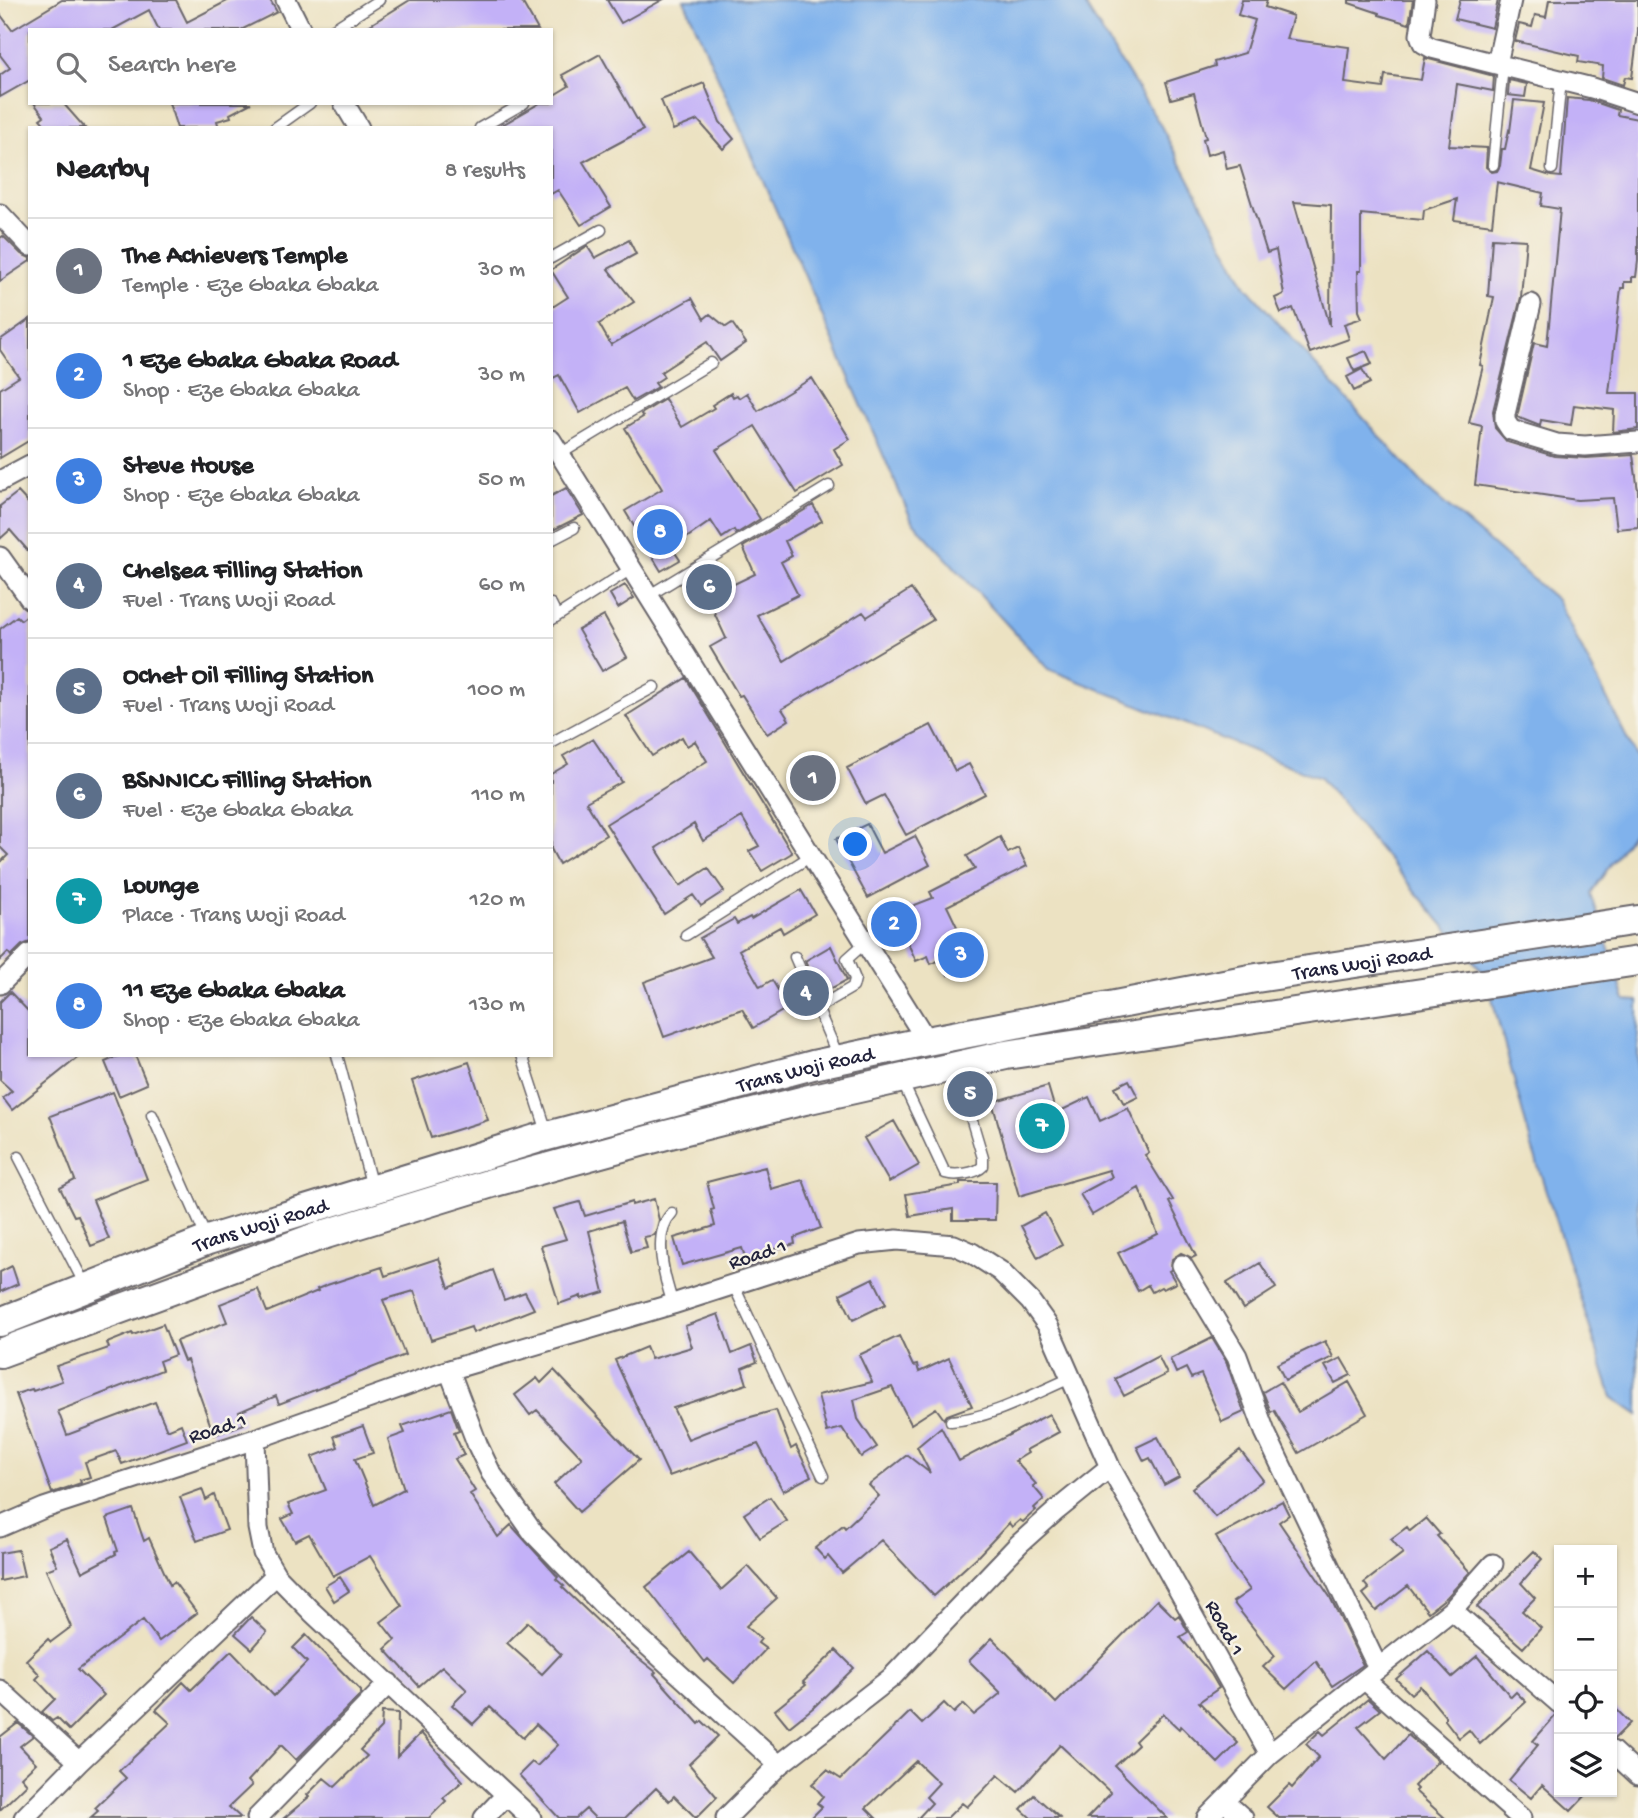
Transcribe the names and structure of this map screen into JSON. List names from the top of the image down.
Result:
{
  "streets": {
    "main road": ["Trans Woji Road"],
    "street": ["Road 1"]
  },
  "page": {
    "search": "Search here",
    "heading": ["Nearby", "8 results"],
    "list": [
      {
        "mark": "1",
        "name": "The Achievers Temple",
        "note": "Temple · Eze Gbaka Gbaka",
        "value": "30 m"
      },
      {
        "mark": "2",
        "name": "1 Eze Gbaka Gbaka Road",
        "note": "Shop · Eze Gbaka Gbaka",
        "value": "30 m"
      },
      {
        "mark": "3",
        "name": "Steve House",
        "note": "Shop · Eze Gbaka Gbaka",
        "value": "50 m"
      },
      {
        "mark": "4",
        "name": "Chelsea Filling Station",
        "note": "Fuel · Trans Woji Road",
        "value": "60 m"
      },
      {
        "mark": "5",
        "name": "Ochet Oil Filling Station",
        "note": "Fuel · Trans Woji Road",
        "value": "100 m"
      },
      {
        "mark": "6",
        "name": "BSNNICC Filling Station",
        "note": "Fuel · Eze Gbaka Gbaka",
        "value": "110 m"
      },
      {
        "mark": "7",
        "name": "Lounge",
        "note": "Place · Trans Woji Road",
        "value": "120 m"
      },
      {
        "mark": "8",
        "name": "11 Eze Gbaka Gbaka",
        "note": "Shop · Eze Gbaka Gbaka",
        "value": "130 m"
      }
    ],
    "pins": [
      "8",
      "6",
      "1",
      "2",
      "3",
      "4",
      "5",
      "7"
    ],
    "map_buttons": ["+", "−"]
  }
}
